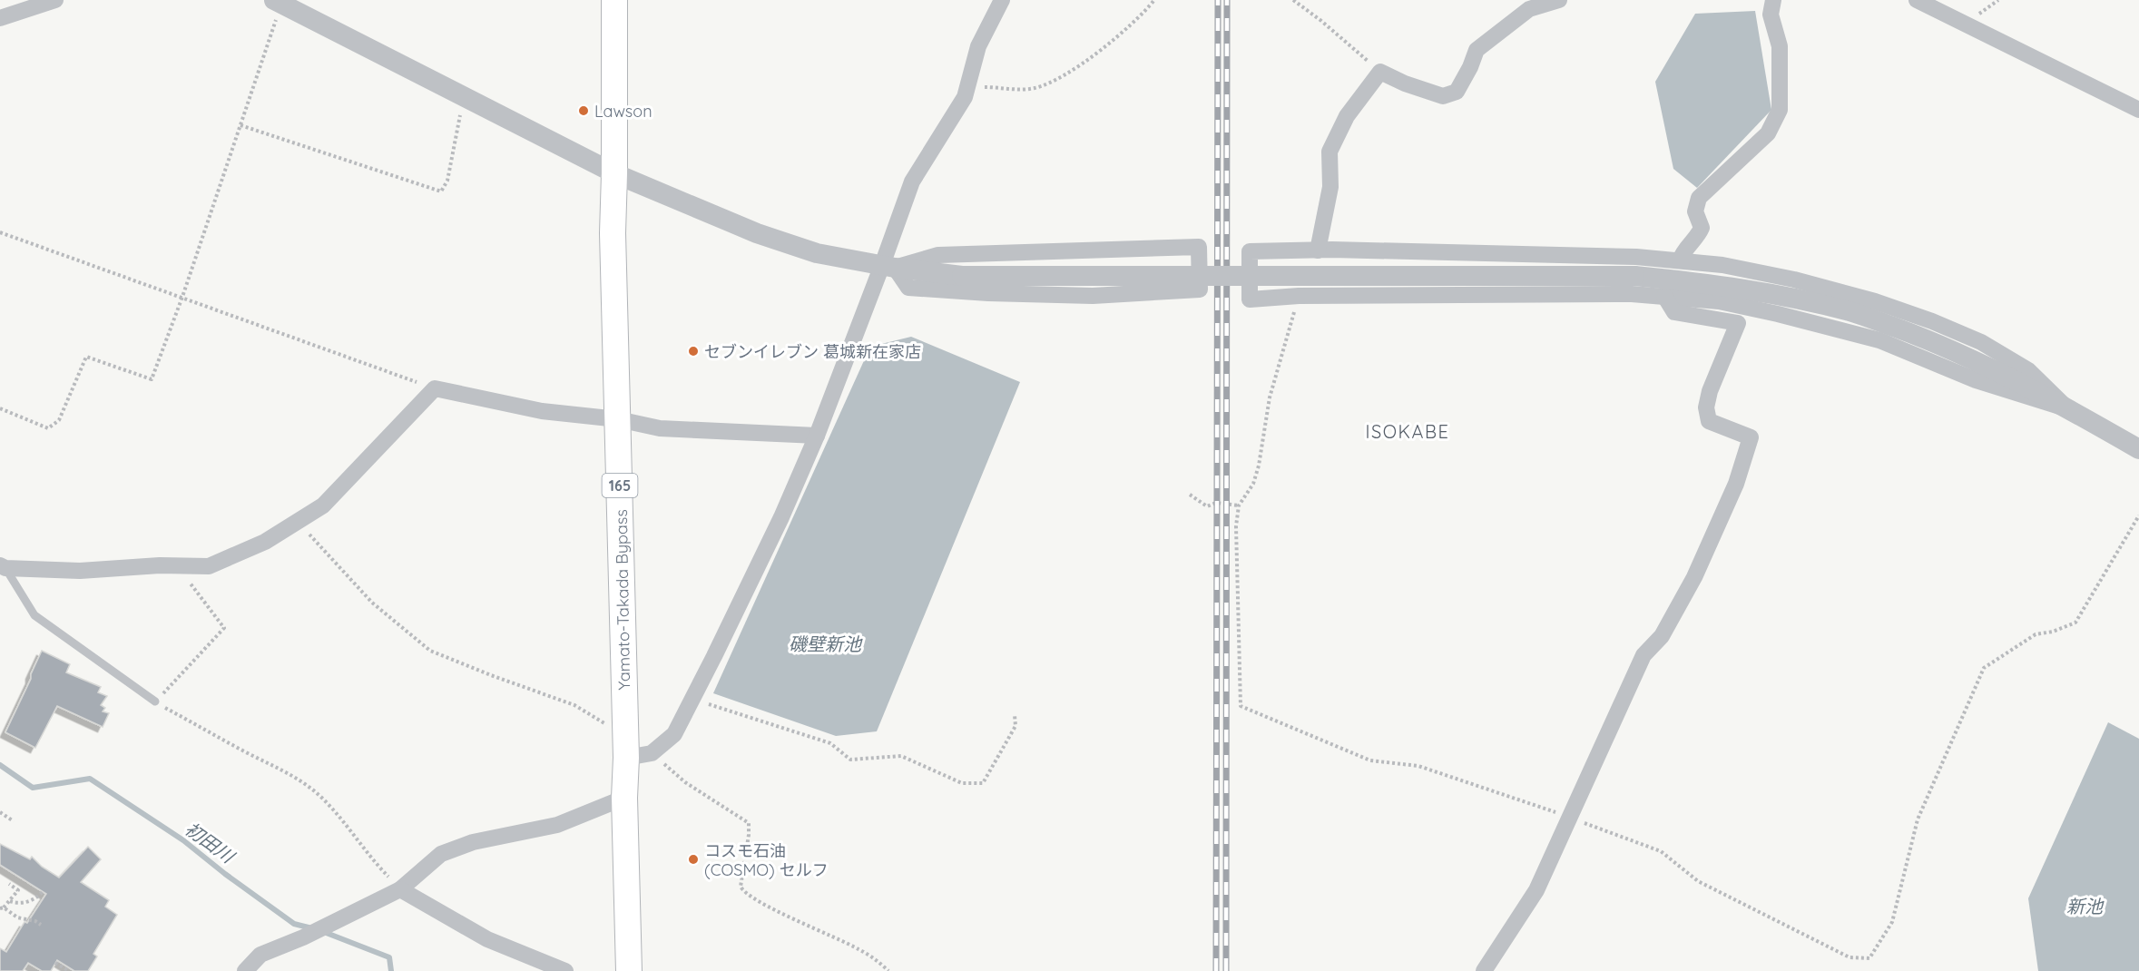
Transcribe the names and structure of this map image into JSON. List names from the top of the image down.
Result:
{
  "streets": {
    "highway": ["165", "Yamato-Takada Bypass"]
  },
  "districts": ["ISOKABE"],
  "water": ["磯壁新池", "初田川", "新池"],
  "places": ["Lawson", "セブンイレブン 葛城新在家店", "コスモ石油 (COSMO) セルフ"]
}
